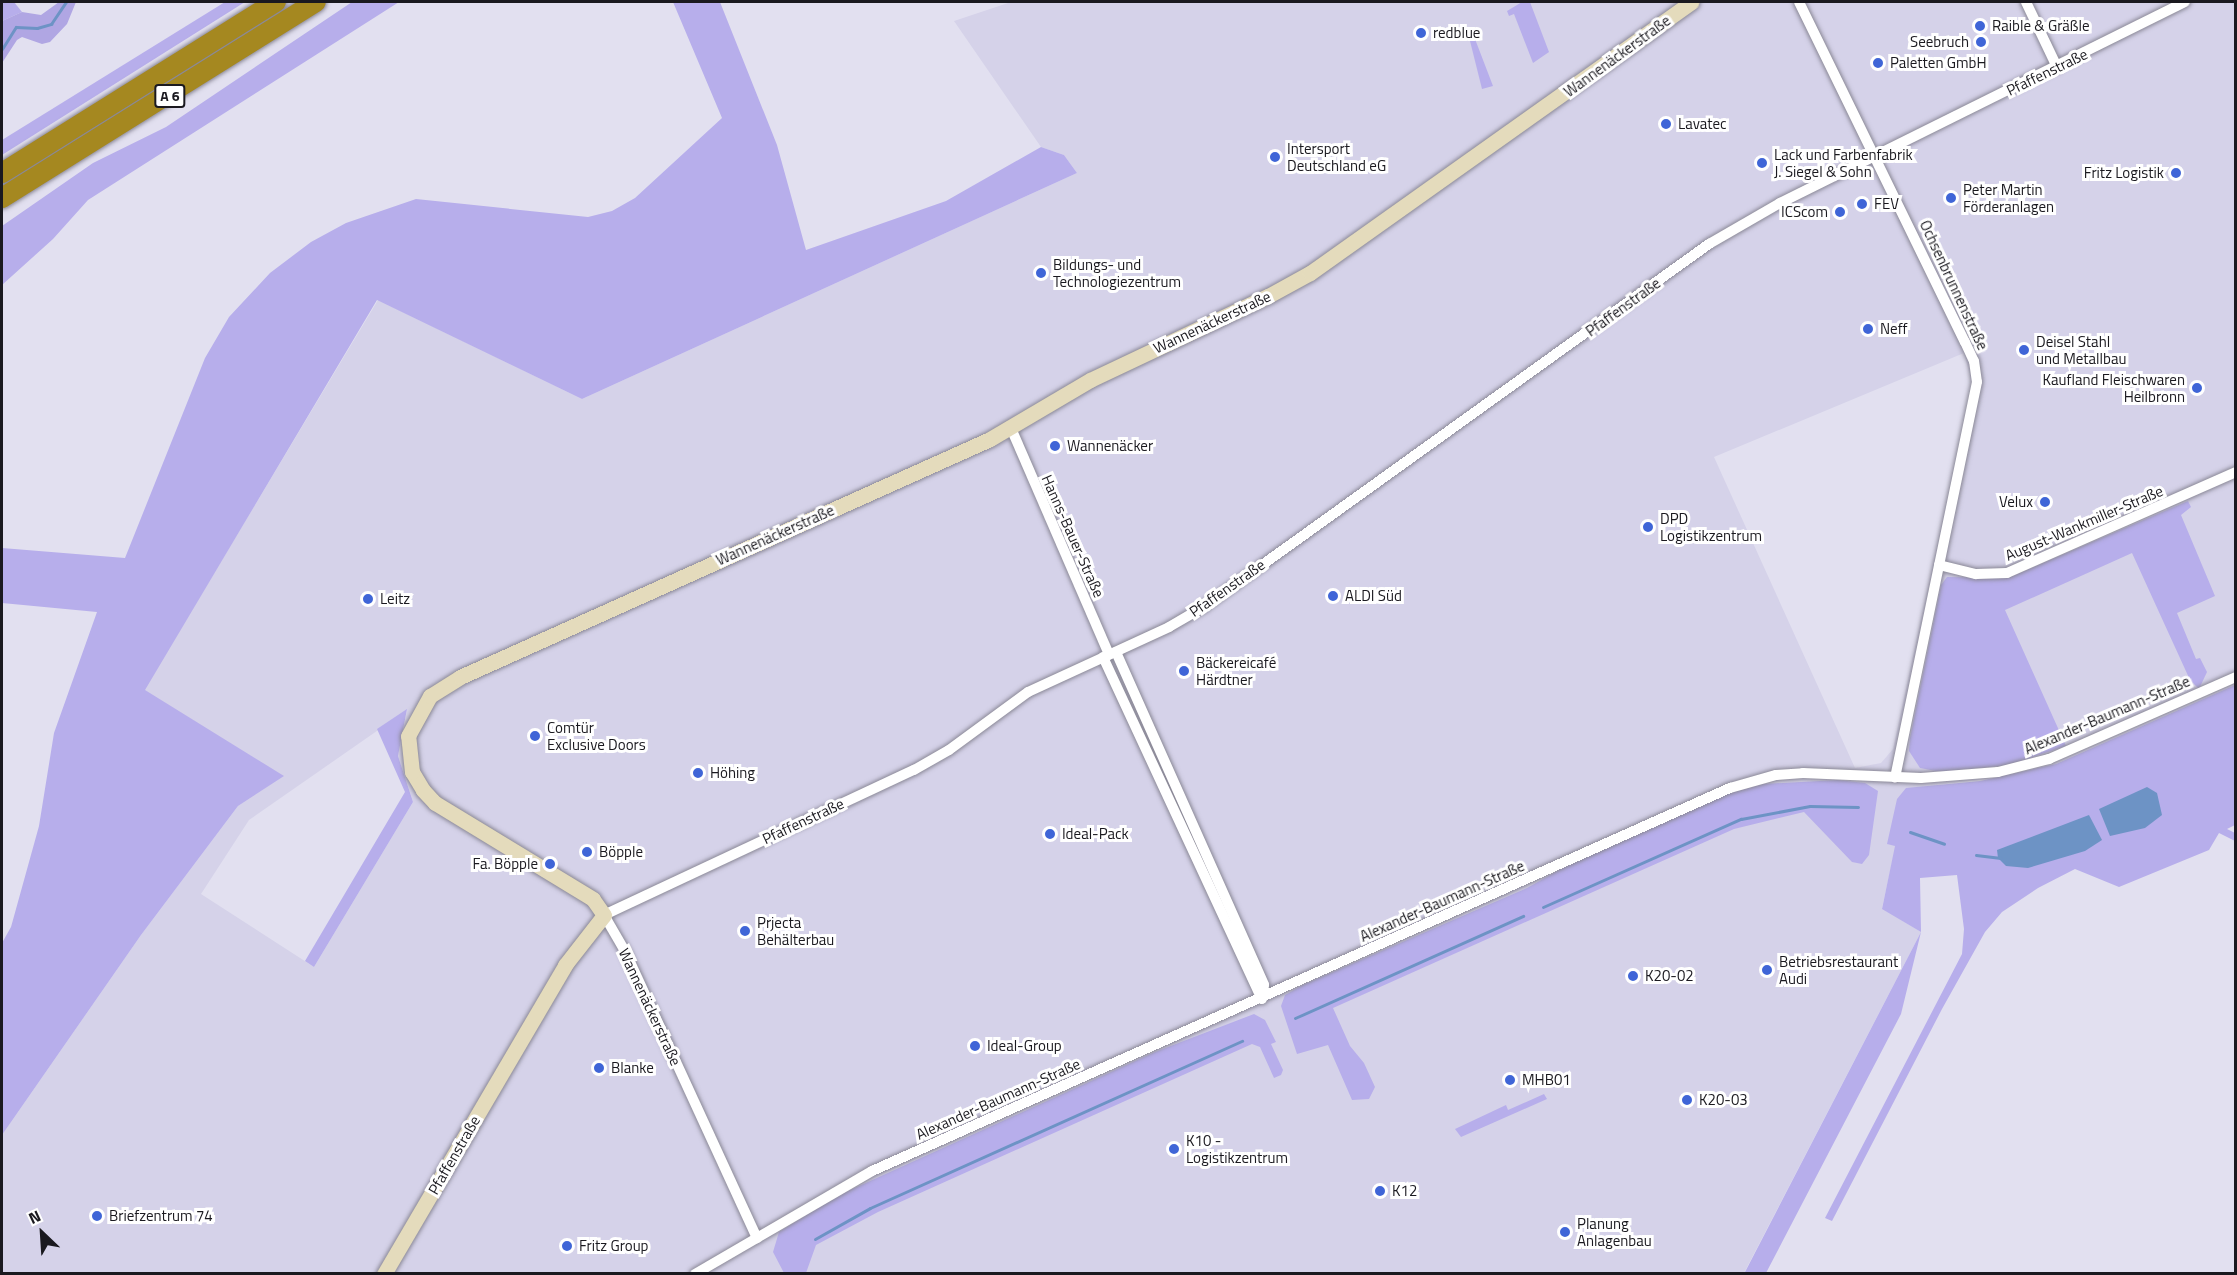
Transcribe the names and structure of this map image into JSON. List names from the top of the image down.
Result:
{
  "streets": {
    "highway": ["A 6"],
    "street": [
      "Wannenäckerstraße",
      "Pfaffenstraße",
      "Ochsenbrunnenstraße",
      "August-Wankmiller-Straße",
      "Hanns-Bauer-Straße",
      "Alexander-Baumann-Straße"
    ]
  },
  "crossings": [
    ["Wannenäckerstraße", "Pfaffenstraße"],
    ["Wannenäckerstraße", "Hanns-Bauer-Straße"],
    ["Wannenäckerstraße", "Alexander-Baumann-Straße"],
    ["Pfaffenstraße", "Ochsenbrunnenstraße"],
    ["Pfaffenstraße", "Hanns-Bauer-Straße"],
    ["Ochsenbrunnenstraße", "August-Wankmiller-Straße"],
    ["Ochsenbrunnenstraße", "Alexander-Baumann-Straße"],
    ["Hanns-Bauer-Straße", "Alexander-Baumann-Straße"]
  ],
  "places": [
    "Raible & Gräßle",
    "redblue",
    "Seebruch",
    "Paletten GmbH",
    "Lavatec",
    "Intersport Deutschland eG",
    "Lack und Farbenfabrik J. Siegel & Sohn",
    "Fritz Logistik",
    "Peter Martin Förderanlagen",
    "FEV",
    "ICScom",
    "Bildungs- und Technologiezentrum",
    "Neff",
    "Deisel Stahl und Metallbau",
    "Kaufland Fleischwaren Heilbronn",
    "Wannenäcker",
    "Velux",
    "DPD Logistikzentrum",
    "ALDI Süd",
    "Leitz",
    "Bäckereicafé Härdtner",
    "Comtür Exclusive Doors",
    "Höhing",
    "Ideal-Pack",
    "Böpple",
    "Fa. Böpple",
    "Prjecta Behälterbau",
    "Betriebsrestaurant Audi",
    "K20-02",
    "Ideal-Group",
    "Blanke",
    "MHB01",
    "K20-03",
    "K10 - Logistikzentrum",
    "K12",
    "Briefzentrum 74",
    "Planung Anlagenbau",
    "Fritz Group"
  ],
  "north": "top left"
}
